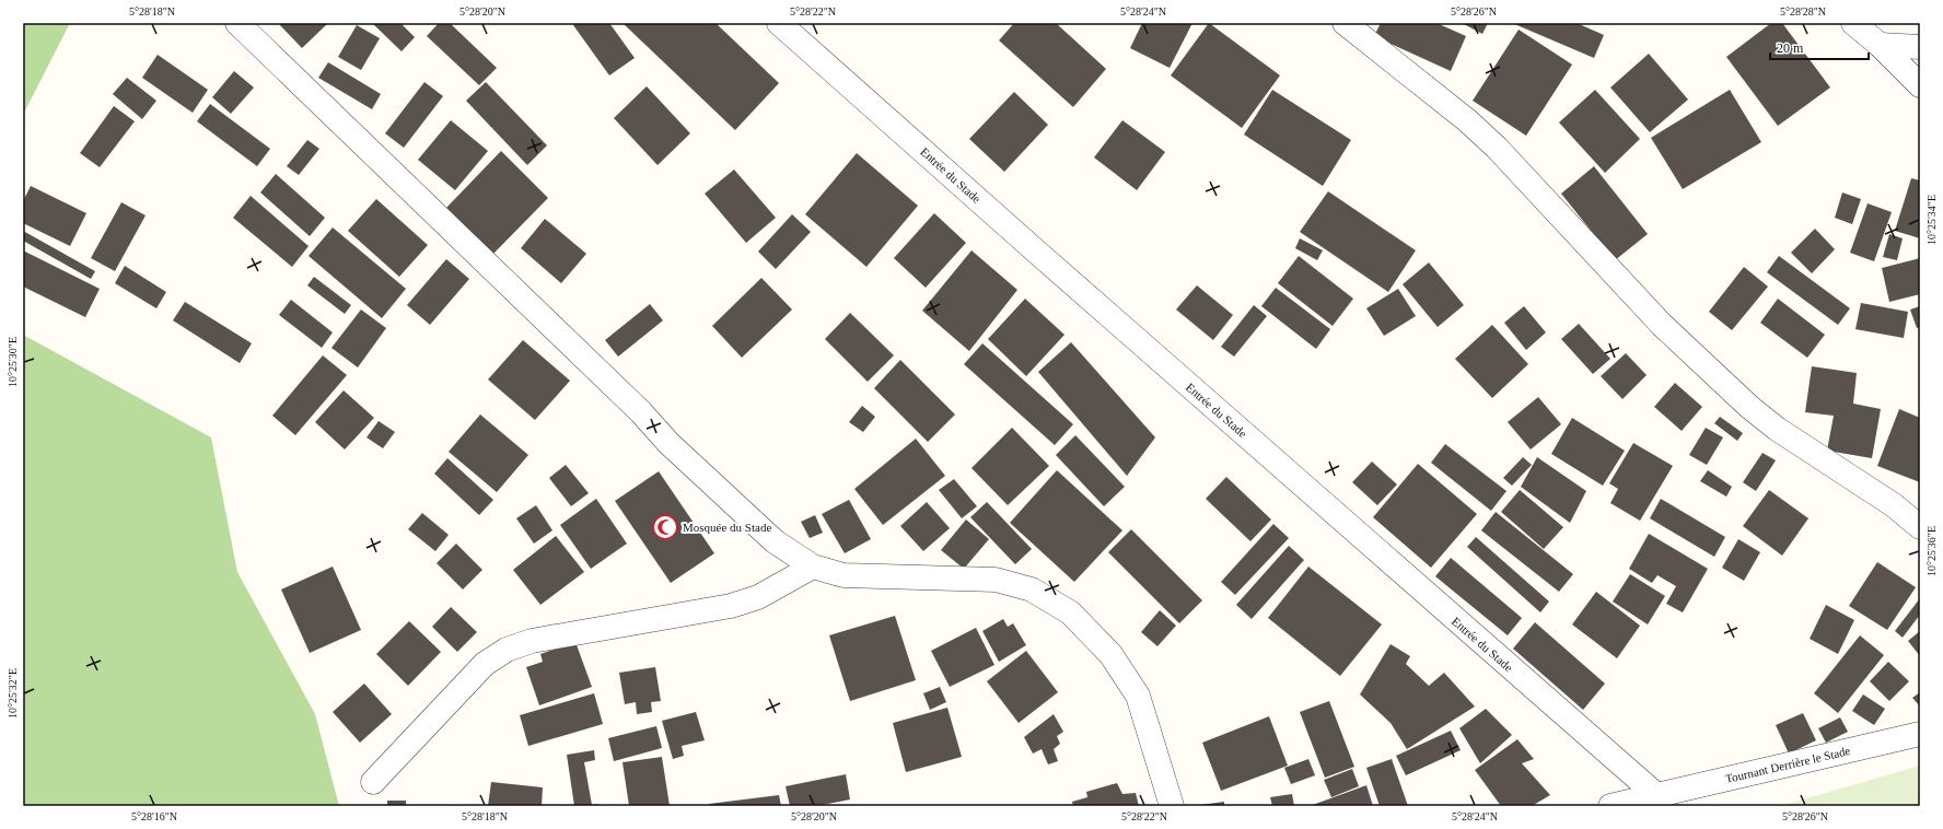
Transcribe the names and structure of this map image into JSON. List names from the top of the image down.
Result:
{
  "streets": {
    "street": ["Entrée du Stade", "Tournant Derrière le Stade"]
  },
  "crossings": [
    ["Entrée du Stade", "Tournant Derrière le Stade"]
  ],
  "places": {
    "mosque": ["Mosquée du Stade"]
  },
  "scale_bar": "20 m",
  "coordinates": [
    "5°28'18\"N",
    "5°28'20\"N",
    "5°28'22\"N",
    "5°28'24\"N",
    "5°28'26\"N",
    "5°28'28\"N",
    "10°25'34\"E",
    "10°25'30\"E",
    "10°25'36\"E",
    "10°25'32\"E",
    "5°28'16\"N"
  ]
}
